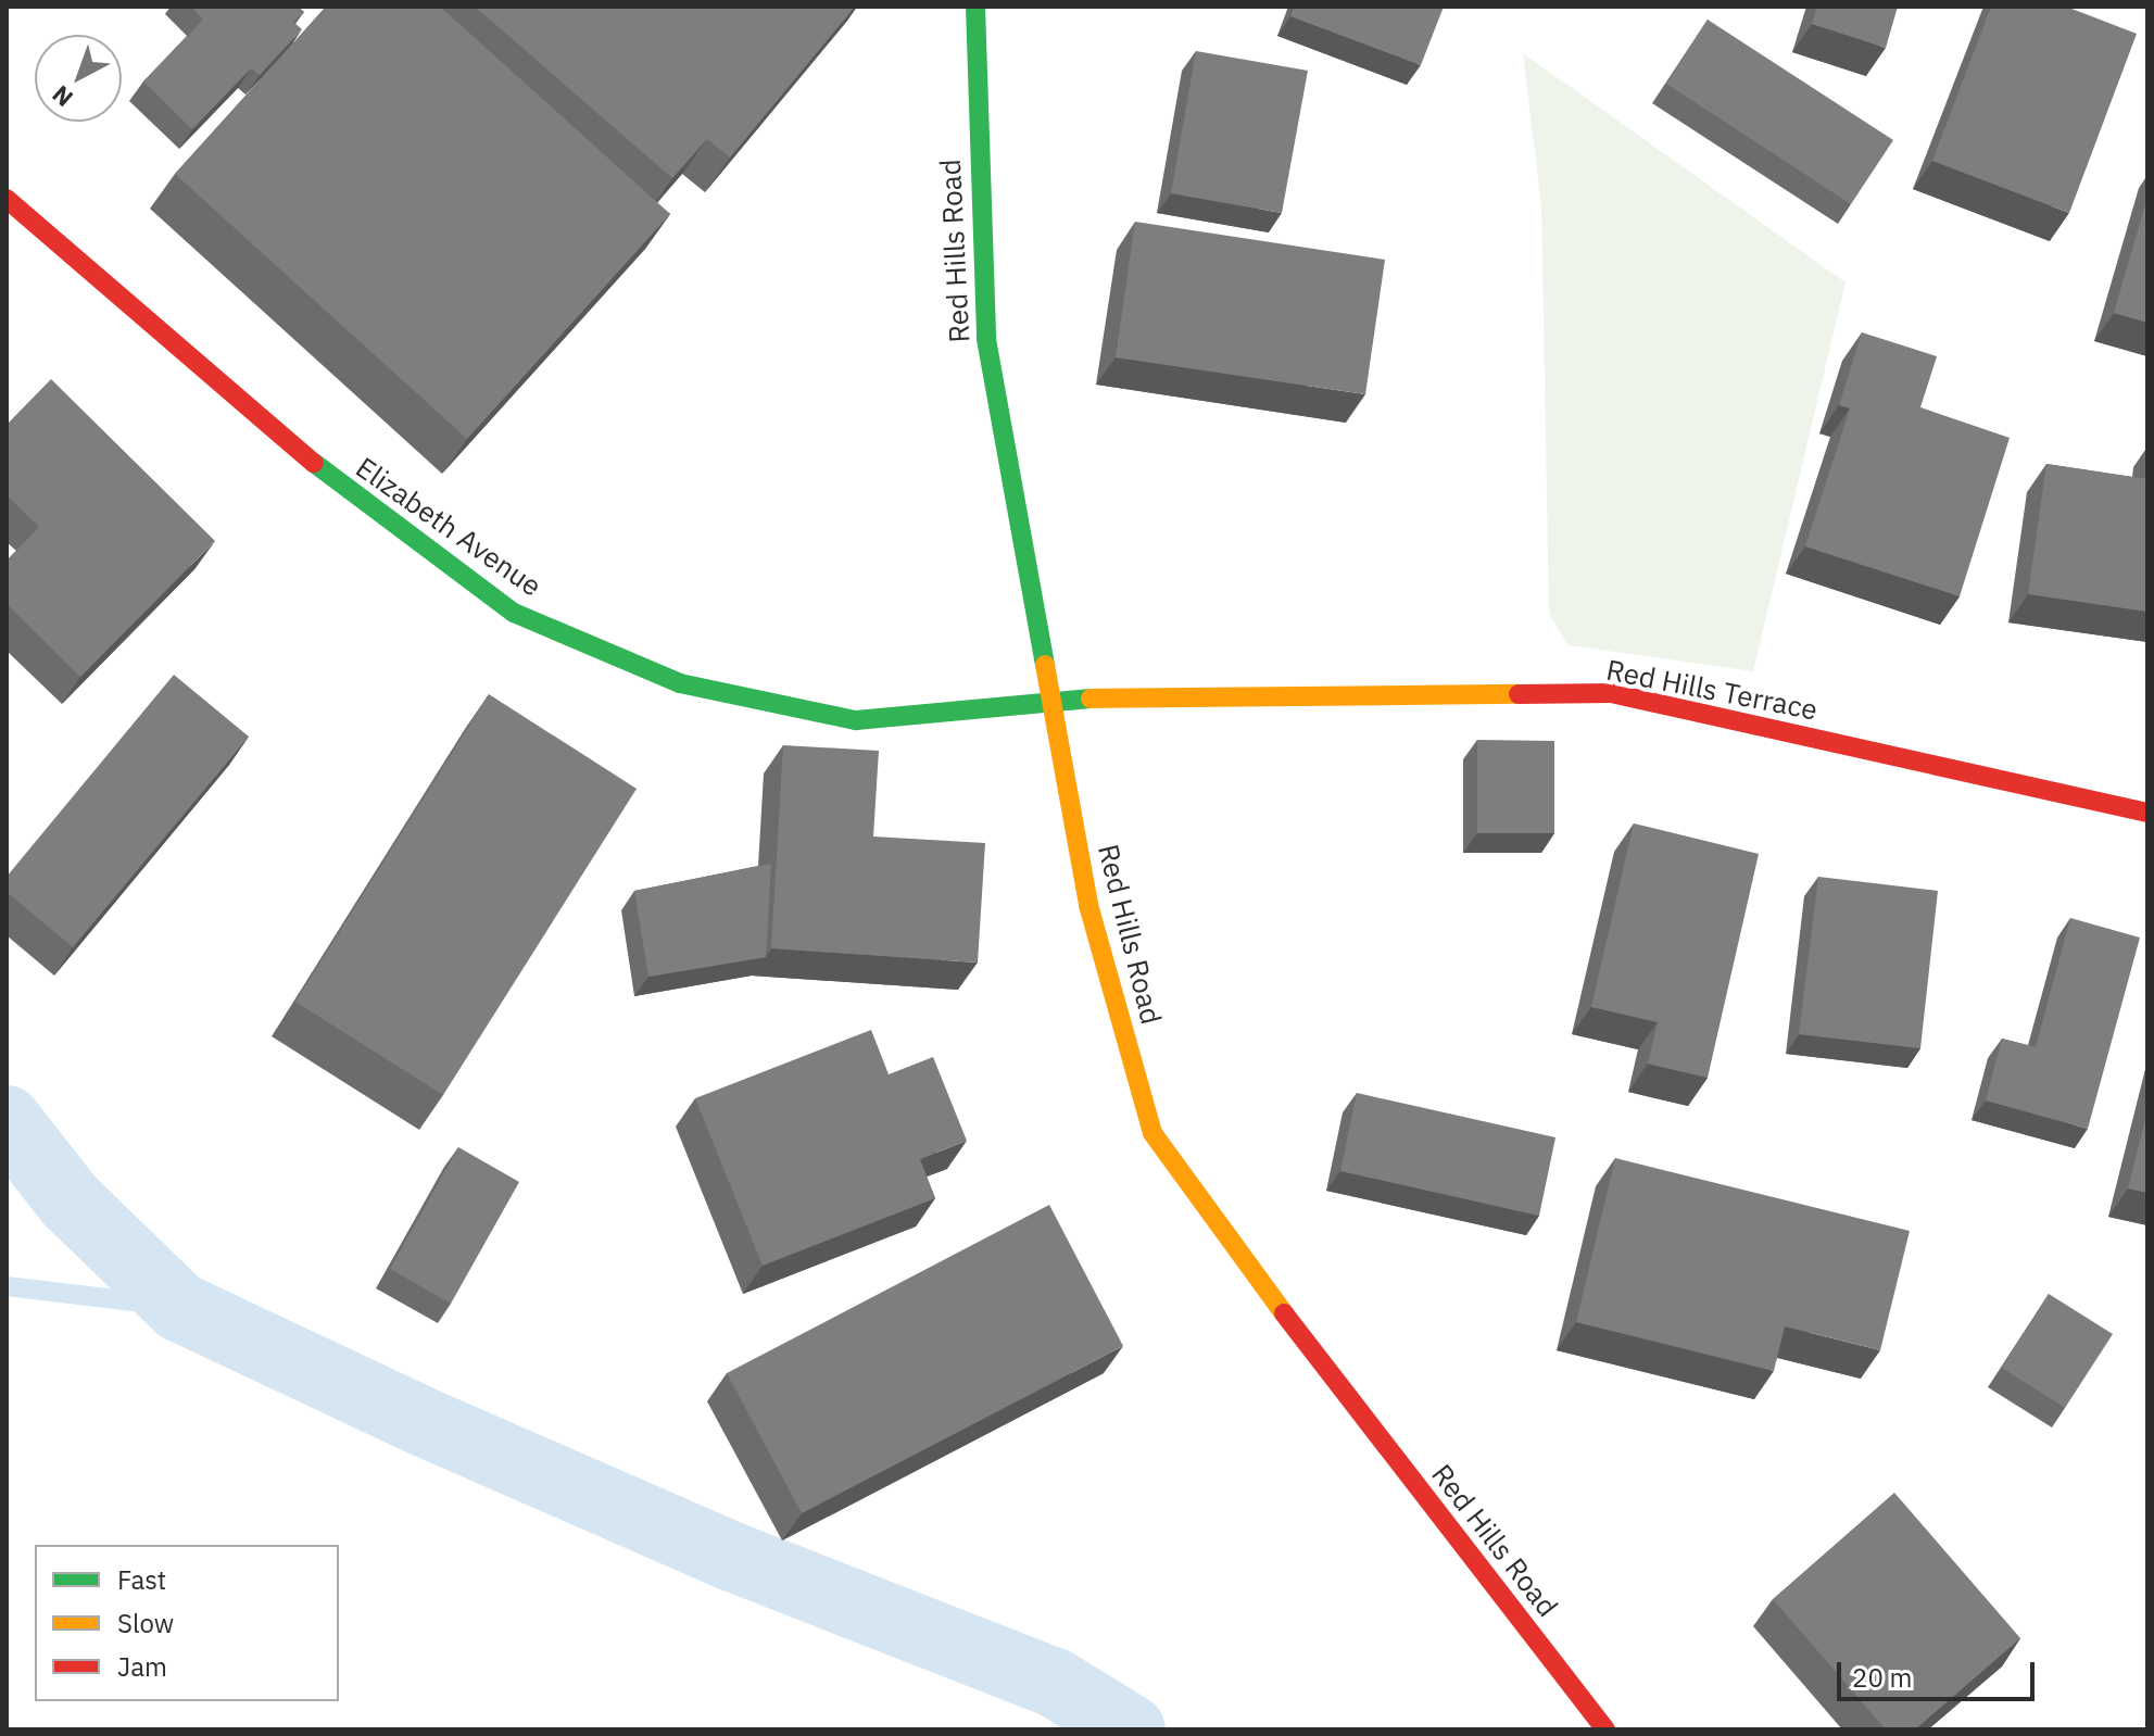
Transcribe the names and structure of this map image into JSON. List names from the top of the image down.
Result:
{
  "streets": {
    "street": ["Red Hills Road", "Elizabeth Avenue", "Red Hills Terrace"]
  },
  "crossings": [
    ["Red Hills Road", "Elizabeth Avenue"],
    ["Red Hills Road", "Red Hills Terrace"],
    ["Elizabeth Avenue", "Red Hills Terrace"]
  ],
  "legend": ["Fast", "Slow", "Jam"],
  "scale_bar": "20 m",
  "north": "bottom left"
}
